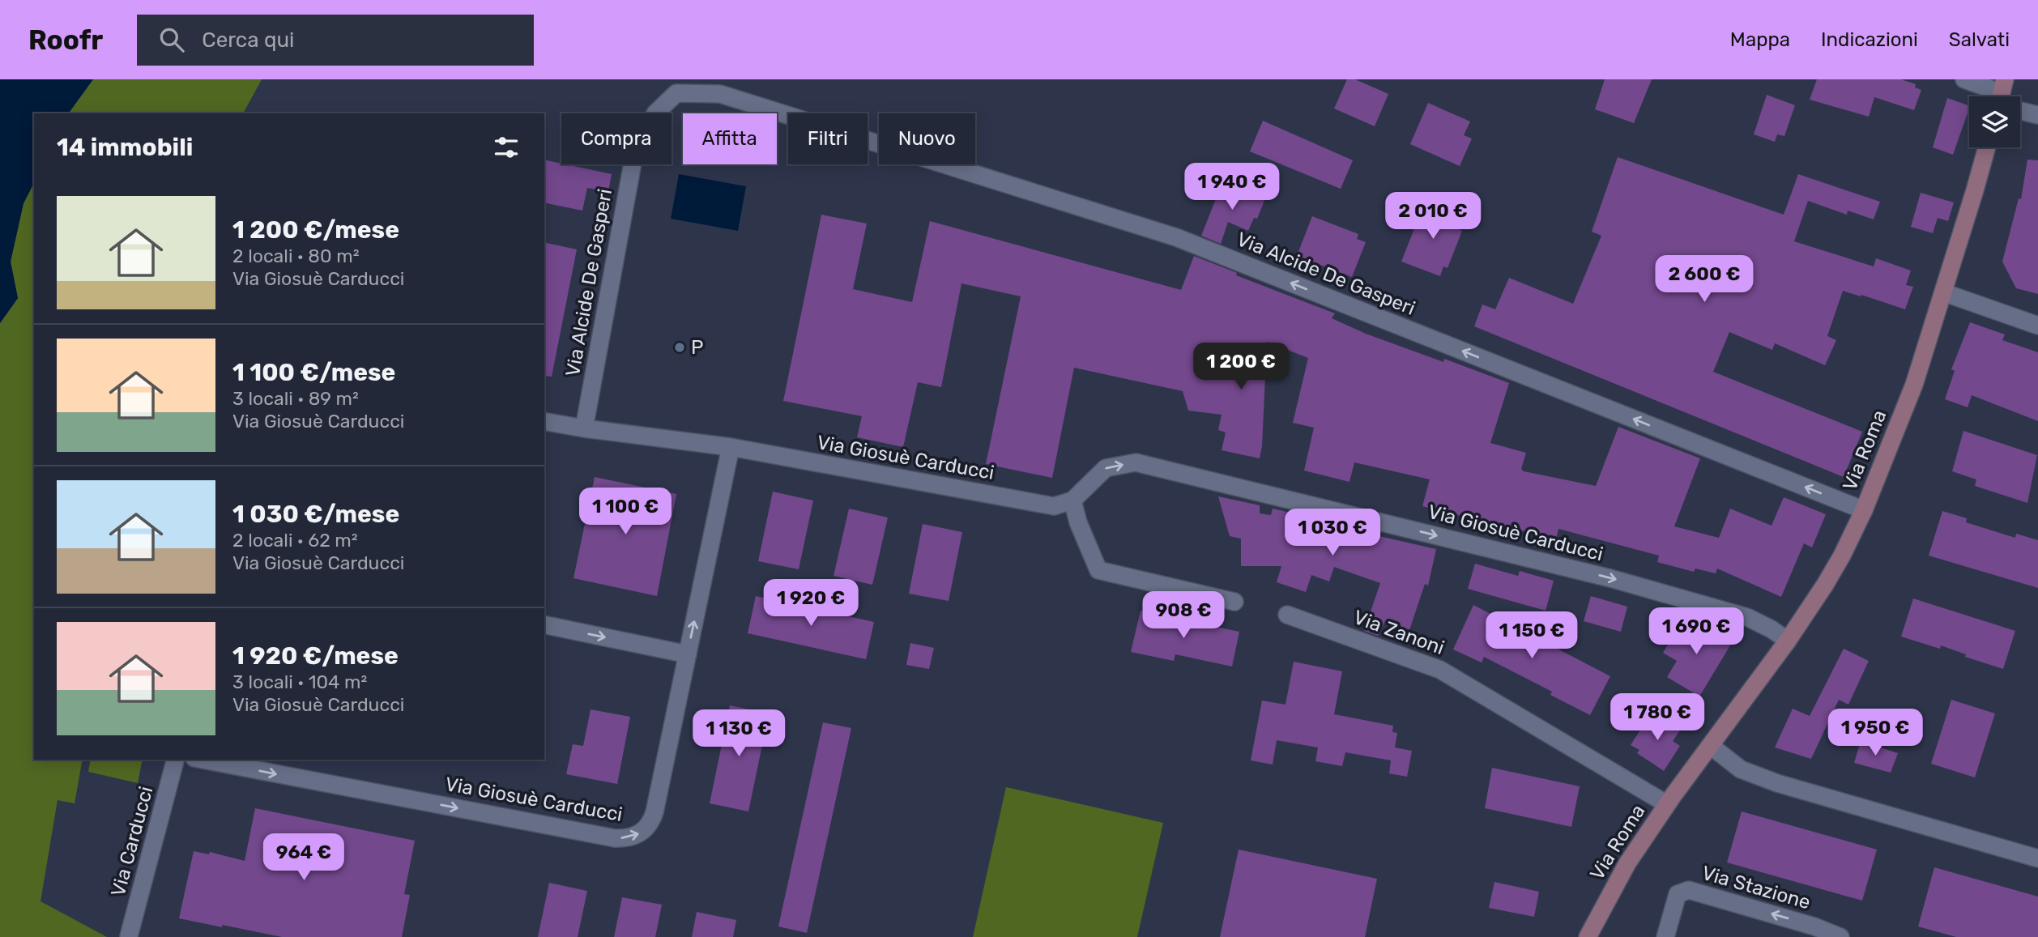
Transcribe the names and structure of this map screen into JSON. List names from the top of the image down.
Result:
{
  "streets": {
    "main road": ["Via Roma"],
    "street": [
      "Via Alcide De Gasperi",
      "Via Giosuè Carducci",
      "Via Zanoni",
      "Via Carducci",
      "Via Stazione"
    ]
  },
  "crossings": [
    ["Via Alcide De Gasperi", "Via Roma"],
    ["Via Alcide De Gasperi", "Via Giosuè Carducci"],
    ["Via Roma", "Via Giosuè Carducci"],
    ["Via Roma", "Via Zanoni"]
  ],
  "places": ["P"],
  "page": {
    "header": "Roofr",
    "search": "Cerca qui",
    "nav": ["Mappa", "Indicazioni", "Salvati"],
    "chip": [
      "Compra",
      "Affitta",
      "Filtri",
      "Nuovo"
    ],
    "heading": "14 immobili",
    "price": [
      "1 940 €",
      "2 010 €",
      "2 600 €",
      "1 200 €",
      "1 100 €",
      "1 030 €",
      "1 920 €",
      "908 €",
      "1 690 €",
      "1 150 €",
      "1 780 €",
      "1 950 €",
      "1 130 €",
      "964 €"
    ],
    "list": [
      {
        "name": "1 200 €/mese",
        "note": "2 locali · 80 m² · Via Giosuè Carducci"
      },
      {
        "name": "1 100 €/mese",
        "note": "3 locali · 89 m² · Via Giosuè Carducci"
      },
      {
        "name": "1 030 €/mese",
        "note": "2 locali · 62 m² · Via Giosuè Carducci"
      },
      {
        "name": "1 920 €/mese",
        "note": "3 locali · 104 m² · Via Giosuè Carducci"
      }
    ]
  }
}
